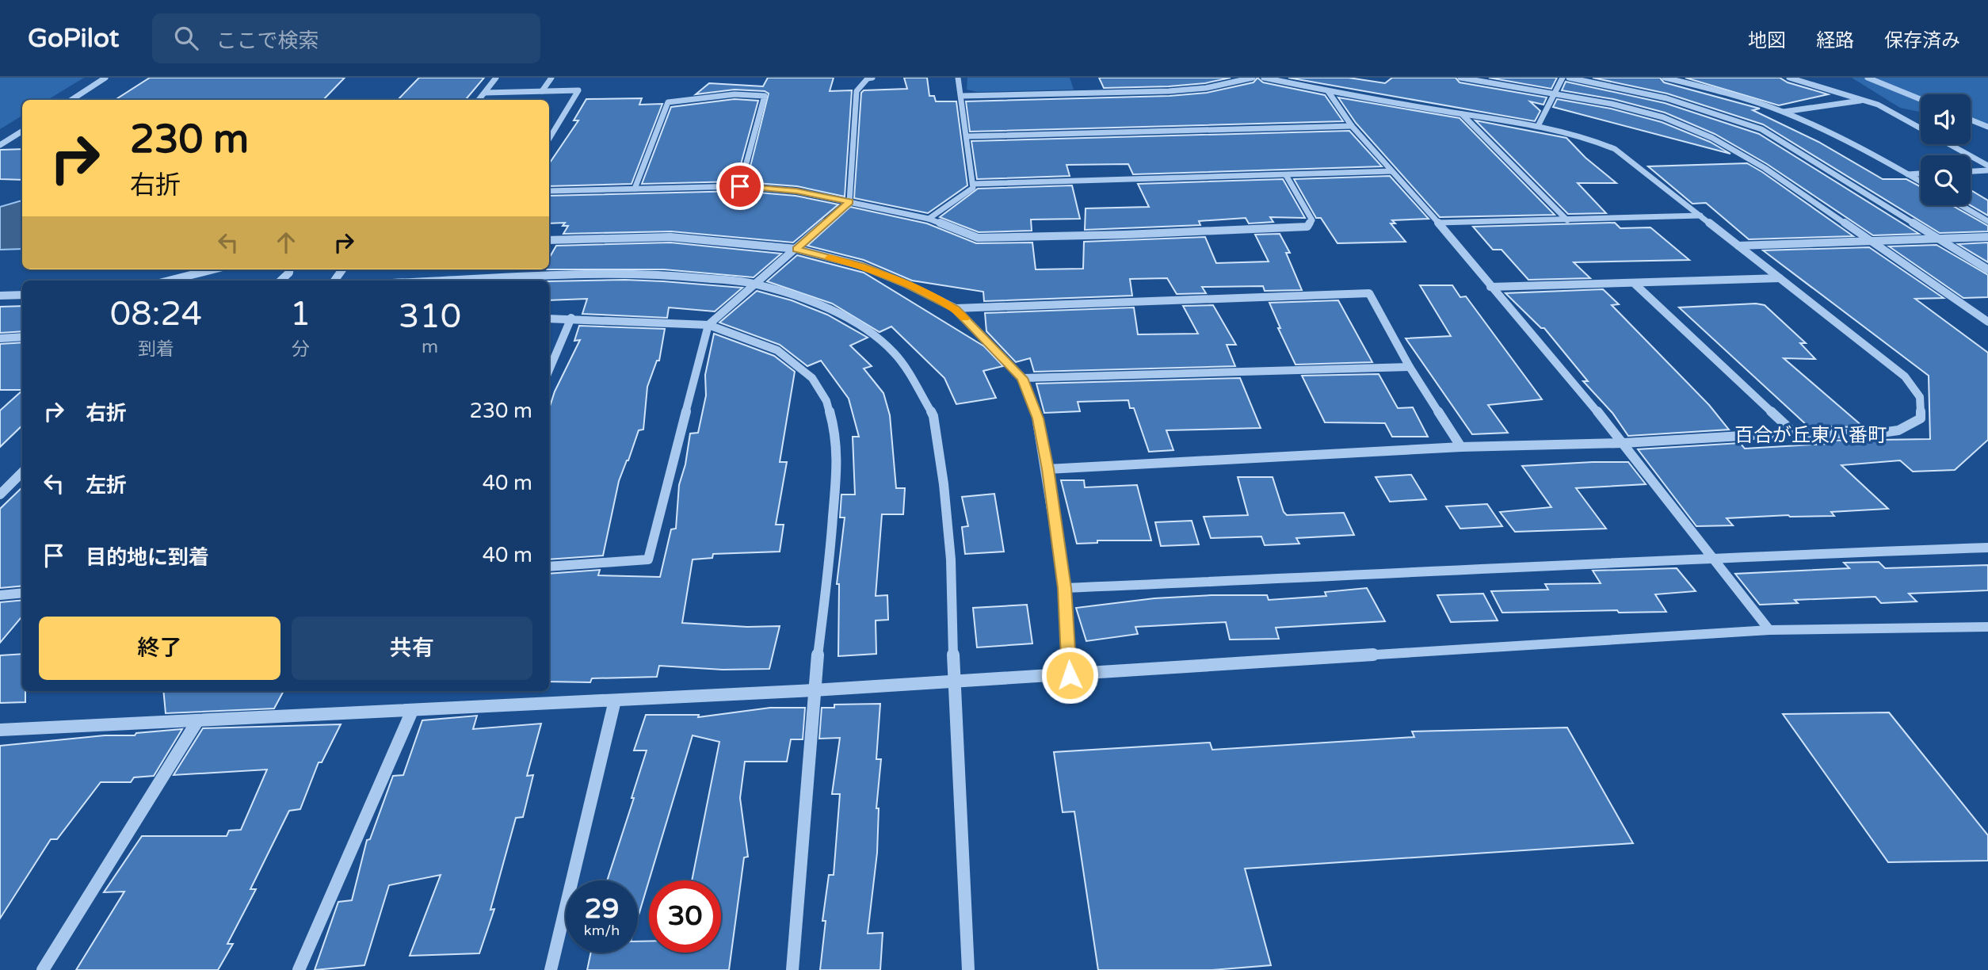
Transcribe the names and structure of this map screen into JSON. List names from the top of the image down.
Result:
{
  "districts": ["百合が丘東八番町"],
  "page": {
    "header": "GoPilot",
    "search": "ここで検索",
    "nav": ["地図", "経路", "保存済み"],
    "turn": ["230 m", "右折"],
    "eta": [
      "08:24",
      "到着",
      "1",
      "分",
      "310",
      "m"
    ],
    "list": [
      {
        "name": "右折",
        "value": "230 m"
      },
      {
        "name": "左折",
        "value": "40 m"
      },
      {
        "name": "目的地に到着",
        "value": "40 m"
      }
    ],
    "buttons": ["終了", "共有"],
    "speed": "29 km/h",
    "limit": "30"
  }
}
